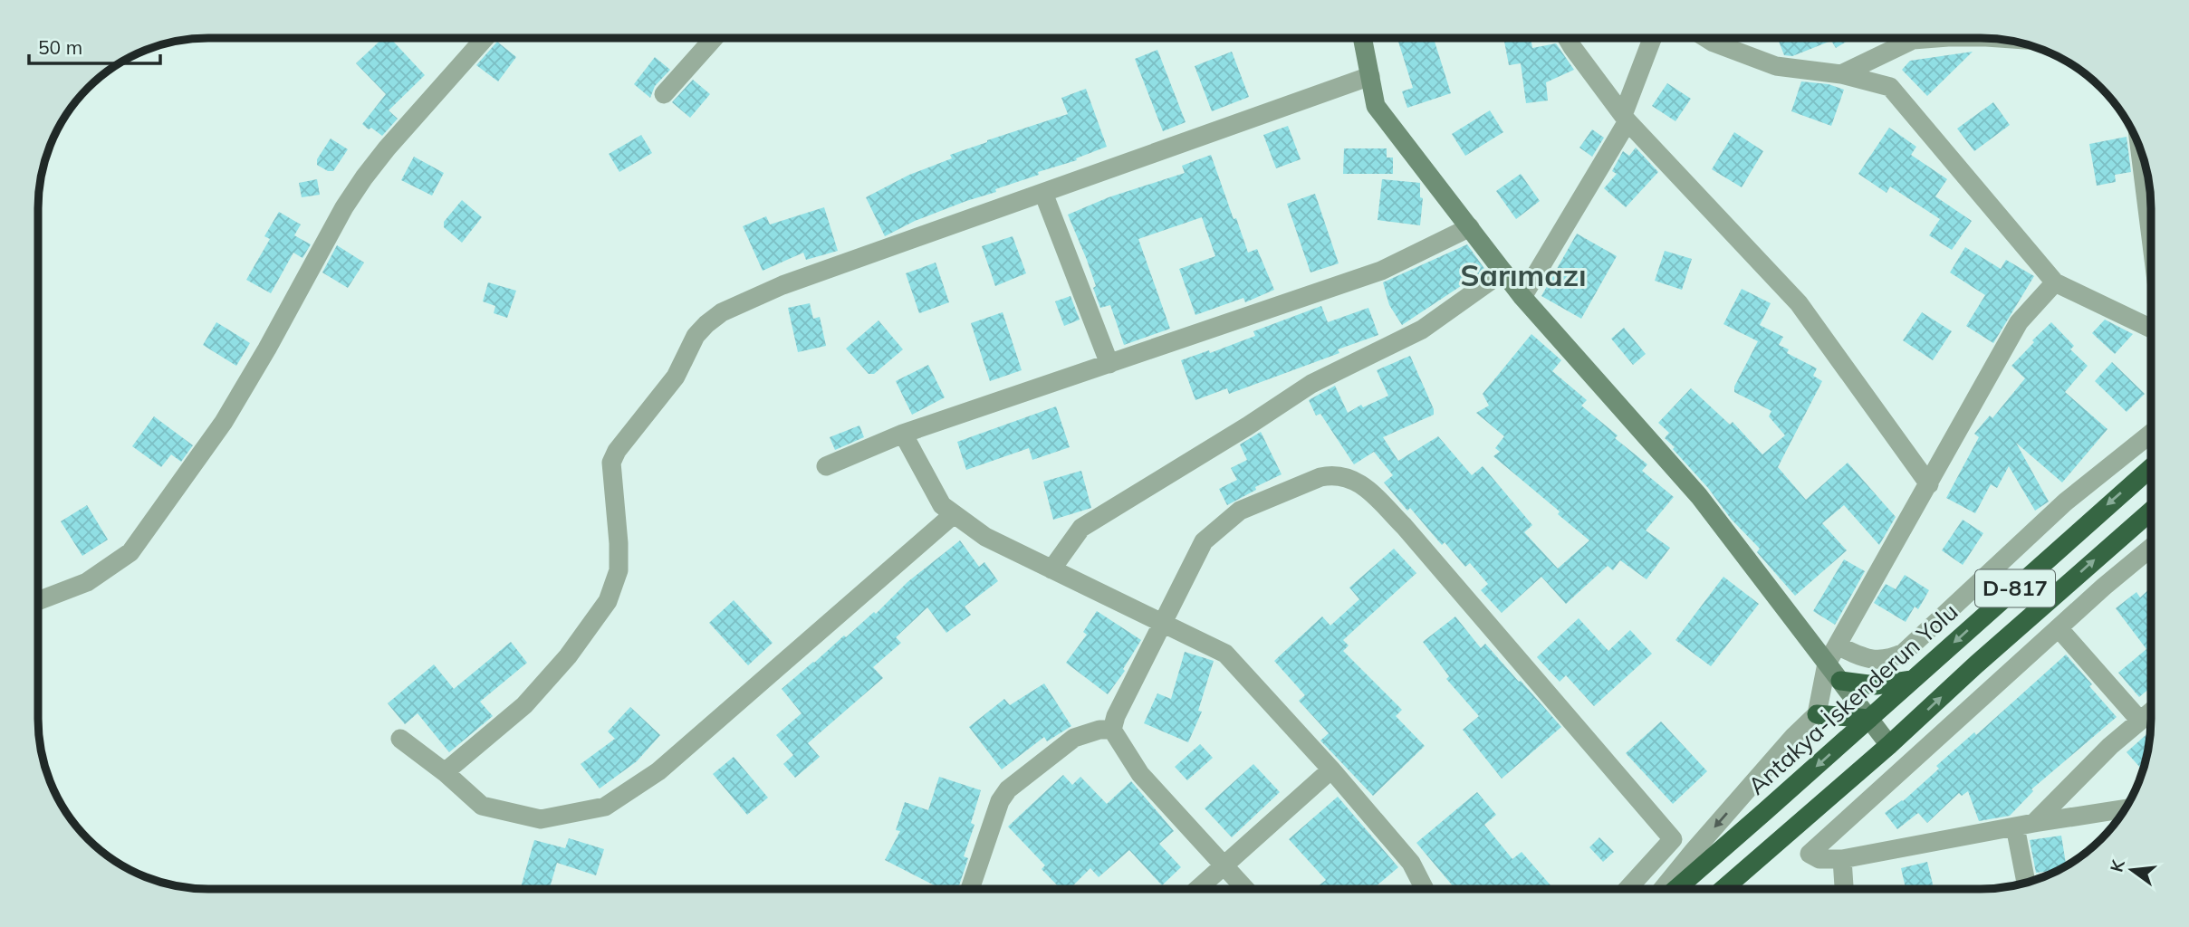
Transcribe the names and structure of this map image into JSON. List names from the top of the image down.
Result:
{
  "streets": {
    "highway": ["D-817", "Antakya-İskenderun Yolu"]
  },
  "districts": ["Sarımazı"],
  "scale_bar": "50 m",
  "north": "left"
}
